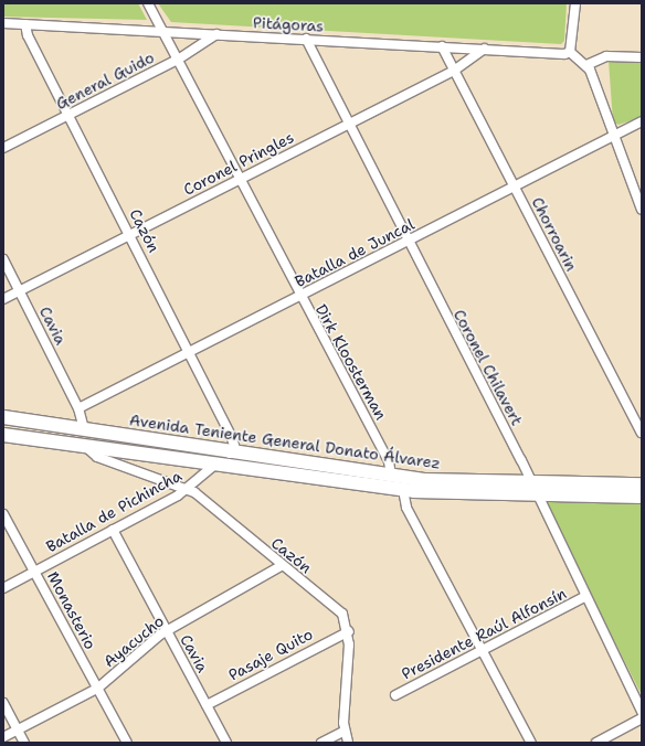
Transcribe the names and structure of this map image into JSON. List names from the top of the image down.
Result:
{
  "streets": {
    "main road": ["Avenida Teniente General Donato Álvarez"],
    "street": [
      "Pitágoras",
      "General Guido",
      "Coronel Pringles",
      "Cazón",
      "Chorroarin",
      "Batalla de Juncal",
      "Cavia",
      "Dirk Kloosterman",
      "Coronel Chilavert",
      "Batalla de Pichincha",
      "Monasterio",
      "Presidente Raúl Alfonsín",
      "Ayacucho",
      "Pasaje Quito"
    ]
  },
  "crossings": [
    ["Pitágoras", "General Guido"],
    ["Pitágoras", "Coronel Pringles"],
    ["Pitágoras", "Cazón"],
    ["Pitágoras", "Chorroarin"],
    ["Pitágoras", "Dirk Kloosterman"],
    ["Pitágoras", "Coronel Chilavert"],
    ["General Guido", "Cazón"],
    ["General Guido", "Dirk Kloosterman"],
    ["Coronel Pringles", "Cazón"],
    ["Coronel Pringles", "Chorroarin"],
    ["Coronel Pringles", "Cavia"],
    ["Coronel Pringles", "Dirk Kloosterman"],
    ["Coronel Pringles", "Coronel Chilavert"],
    ["Cazón", "Batalla de Juncal"],
    ["Cazón", "Avenida Teniente General Donato Álvarez"],
    ["Cazón", "Batalla de Pichincha"],
    ["Cazón", "Ayacucho"],
    ["Cazón", "Pasaje Quito"],
    ["Chorroarin", "Batalla de Juncal"],
    ["Batalla de Juncal", "Cavia"],
    ["Batalla de Juncal", "Dirk Kloosterman"],
    ["Batalla de Juncal", "Coronel Chilavert"],
    ["Cavia", "Avenida Teniente General Donato Álvarez"],
    ["Cavia", "Batalla de Pichincha"],
    ["Cavia", "Ayacucho"],
    ["Cavia", "Pasaje Quito"],
    ["Dirk Kloosterman", "Avenida Teniente General Donato Álvarez"],
    ["Coronel Chilavert", "Avenida Teniente General Donato Álvarez"],
    ["Coronel Chilavert", "Presidente Raúl Alfonsín"],
    ["Avenida Teniente General Donato Álvarez", "Batalla de Pichincha"],
    ["Batalla de Pichincha", "Monasterio"],
    ["Monasterio", "Ayacucho"]
  ]
}
